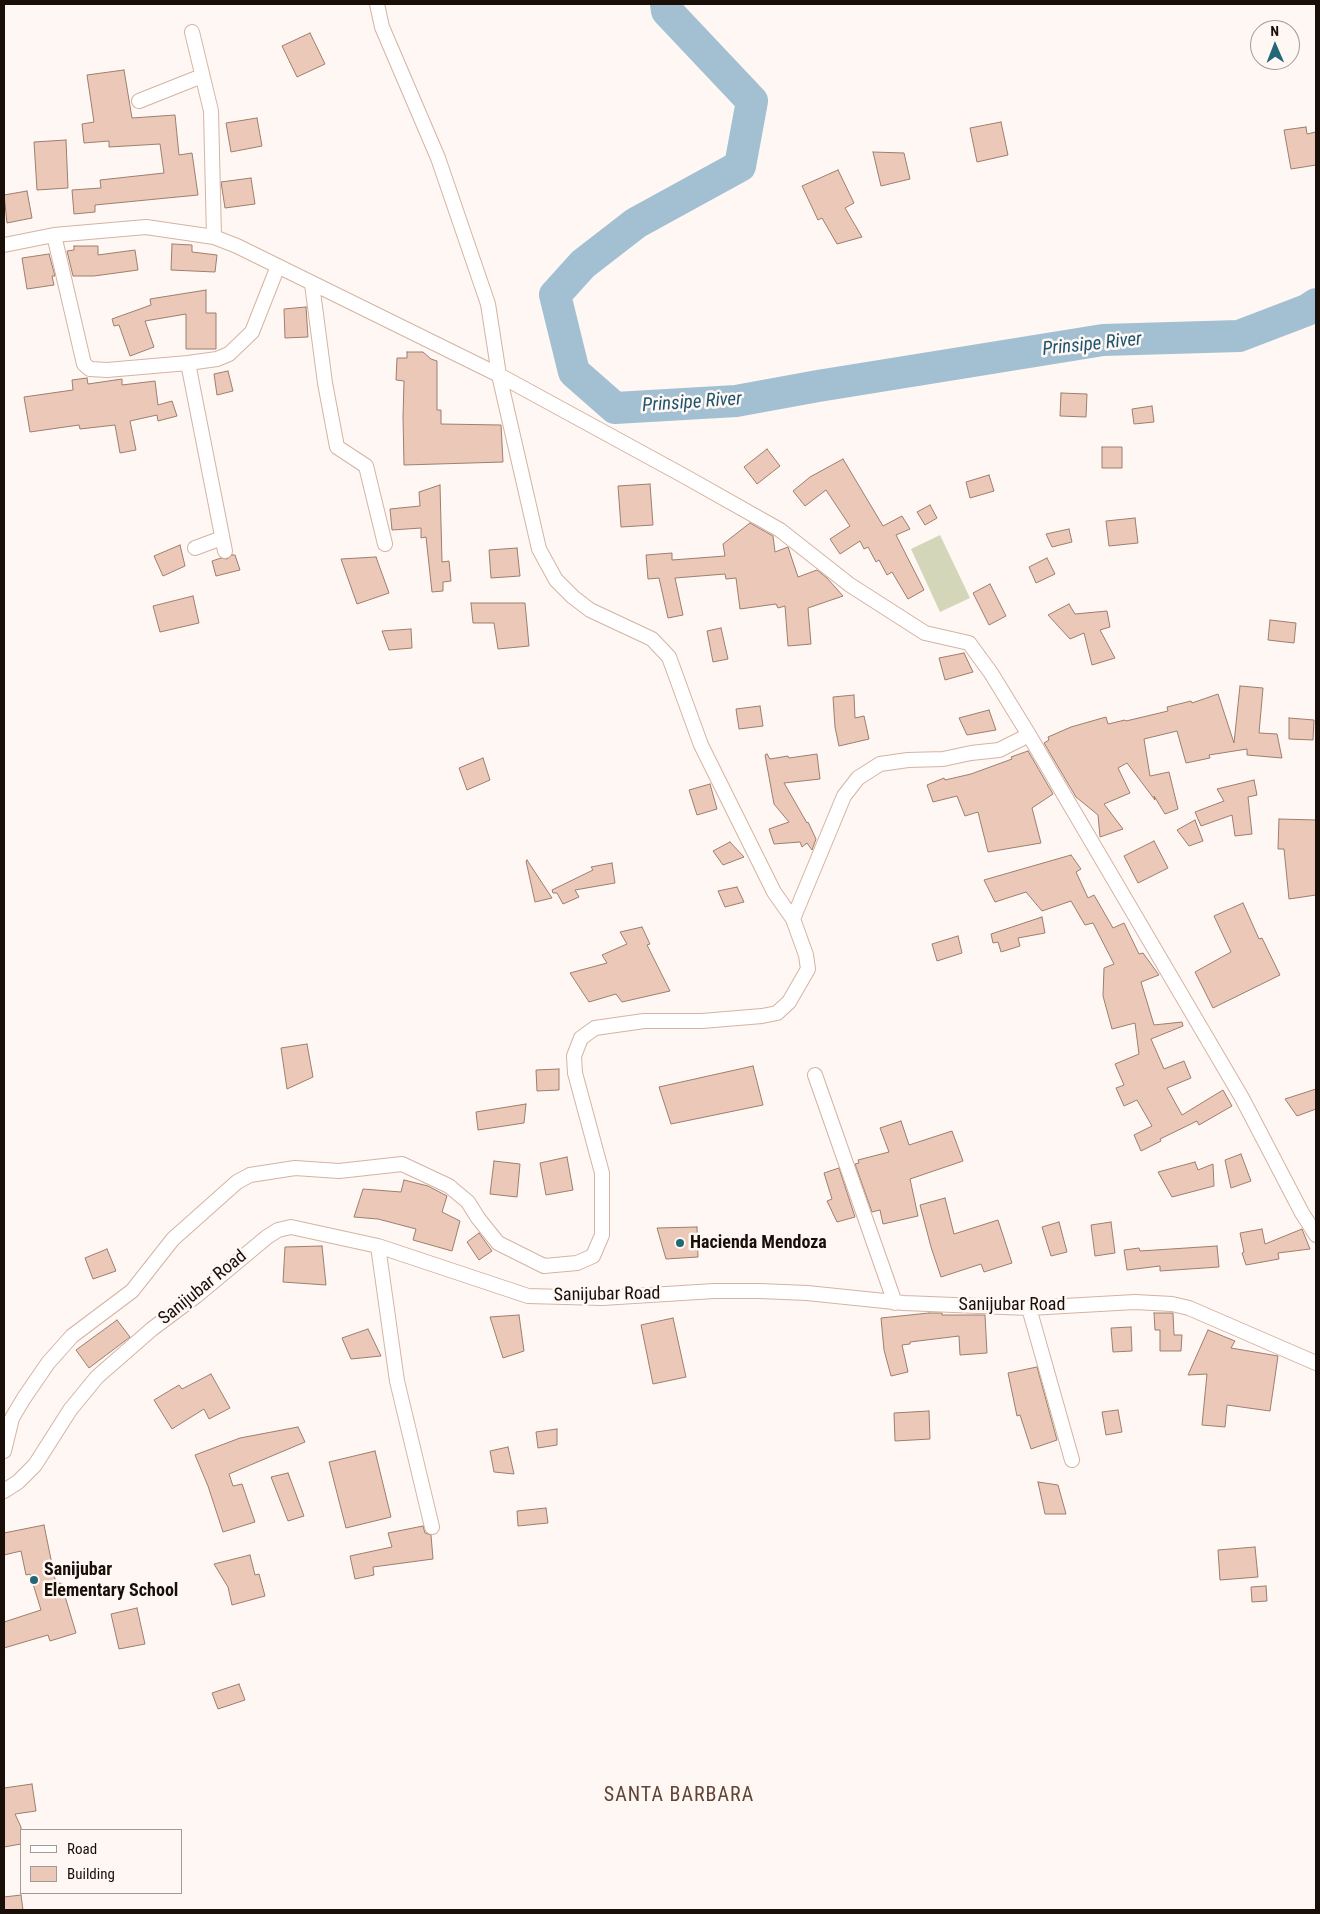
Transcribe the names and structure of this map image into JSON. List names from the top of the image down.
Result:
{
  "streets": {
    "street": ["Sanijubar Road"]
  },
  "districts": ["SANTA BARBARA"],
  "water": ["Prinsipe River"],
  "places": ["Hacienda Mendoza", "Sanijubar Elementary School"],
  "legend": ["Road", "Building"],
  "north": "top"
}
